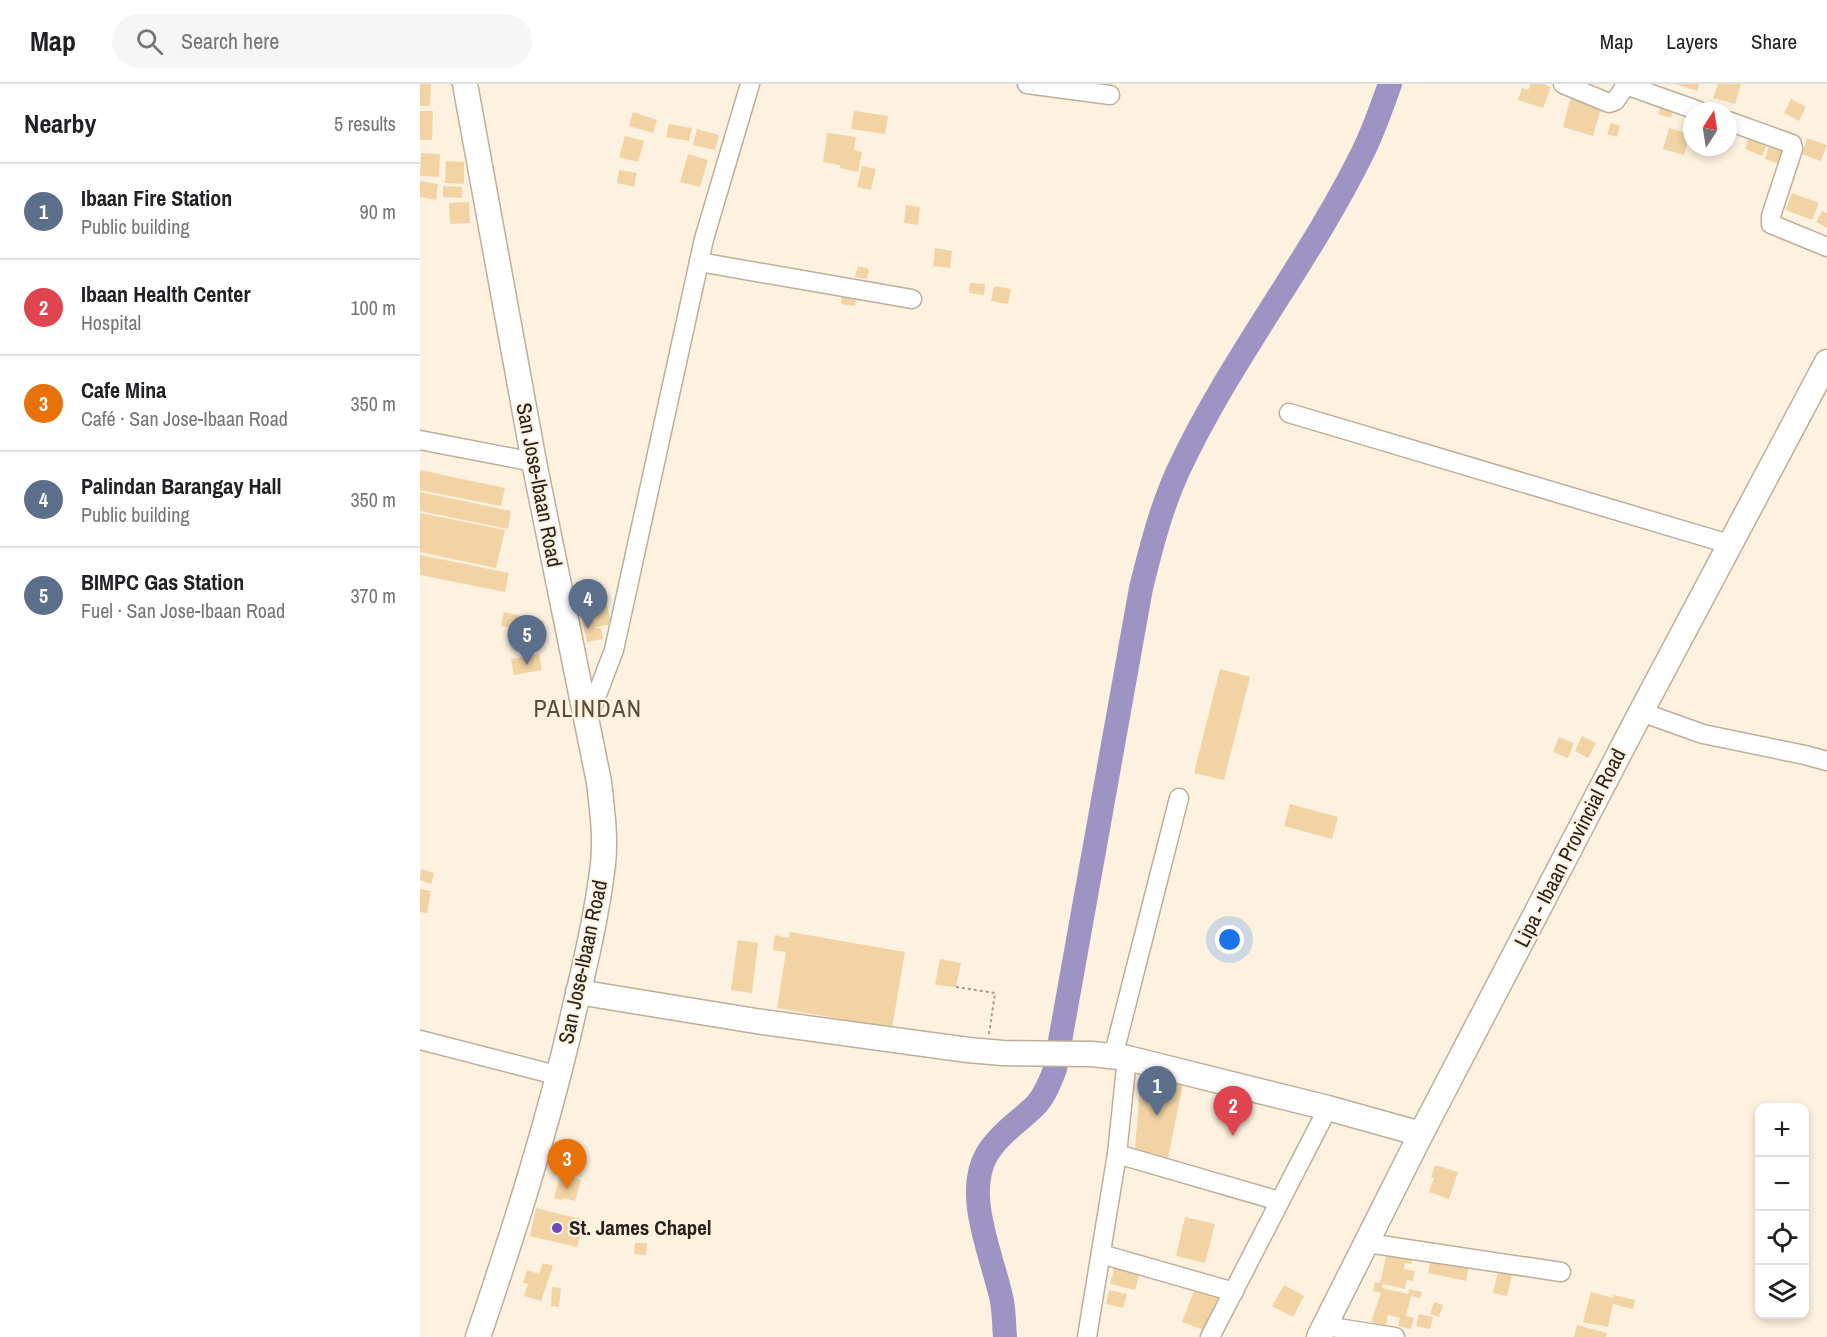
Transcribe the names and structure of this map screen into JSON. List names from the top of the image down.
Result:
{
  "streets": {
    "main road": ["San Jose-Ibaan Road", "Lipa - Ibaan Provincial Road"]
  },
  "districts": ["PALINDAN"],
  "places": ["St. James Chapel"],
  "north": "top",
  "page": {
    "header": "Map",
    "search": "Search here",
    "nav": ["Map", "Layers", "Share"],
    "heading": ["Nearby", "5 results"],
    "list": [
      {
        "mark": "1",
        "name": "Ibaan Fire Station",
        "note": "Public building",
        "value": "90 m"
      },
      {
        "mark": "2",
        "name": "Ibaan Health Center",
        "note": "Hospital",
        "value": "100 m"
      },
      {
        "mark": "3",
        "name": "Cafe Mina",
        "note": "Café · San Jose-Ibaan Road",
        "value": "350 m"
      },
      {
        "mark": "4",
        "name": "Palindan Barangay Hall",
        "note": "Public building",
        "value": "350 m"
      },
      {
        "mark": "5",
        "name": "BIMPC Gas Station",
        "note": "Fuel · San Jose-Ibaan Road",
        "value": "370 m"
      }
    ],
    "pins": [
      "4",
      "5",
      "1",
      "2",
      "3"
    ],
    "map_buttons": ["+", "−"]
  }
}
